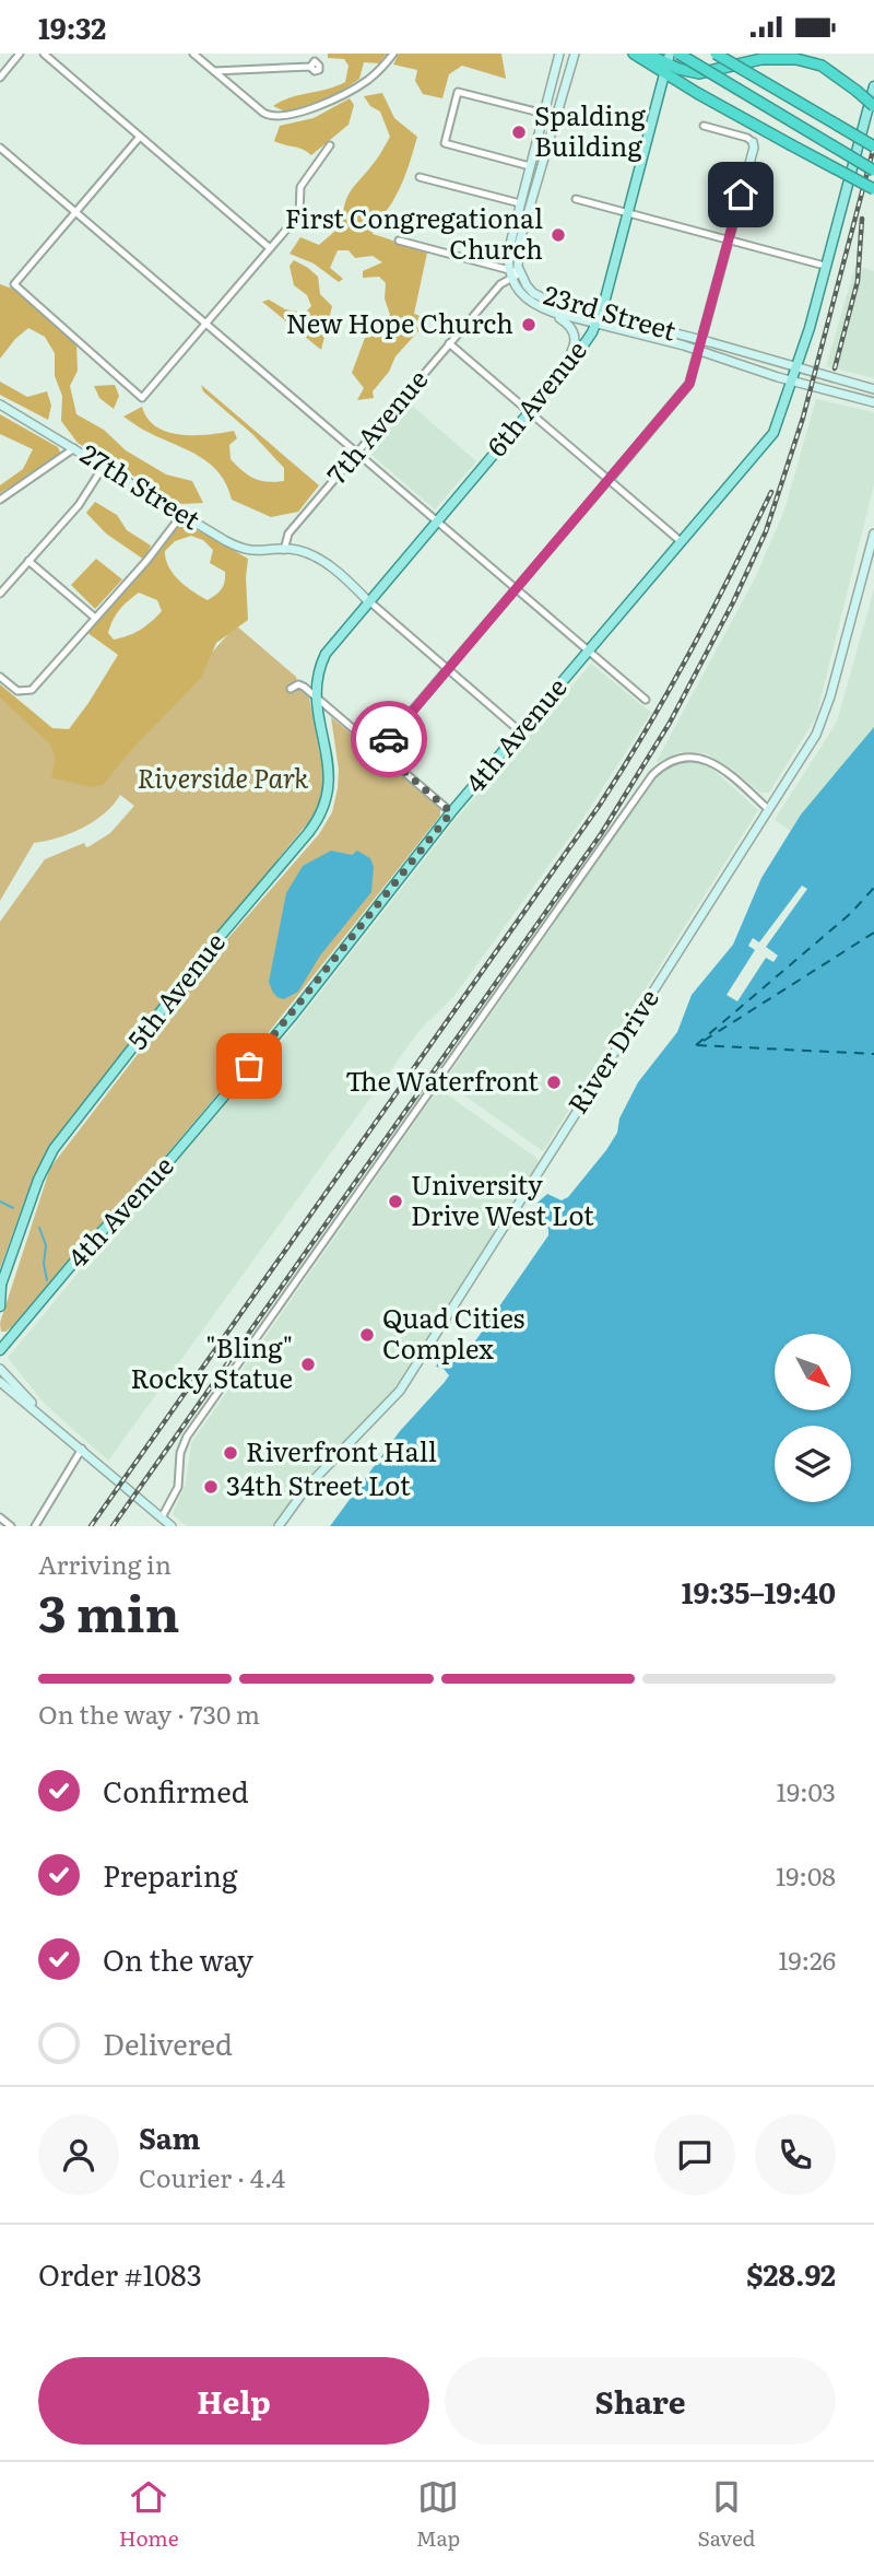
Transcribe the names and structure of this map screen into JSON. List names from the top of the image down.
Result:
{
  "streets": {
    "main road": ["6th Avenue", "4th Avenue", "5th Avenue"],
    "street": [
      "23rd Street",
      "7th Avenue",
      "27th Street",
      "River Drive"
    ]
  },
  "crossings": [
    ["23rd Street", "6th Avenue"],
    ["23rd Street", "7th Avenue"],
    ["23rd Street", "4th Avenue"],
    ["6th Avenue", "27th Street"],
    ["6th Avenue", "5th Avenue"],
    ["7th Avenue", "27th Street"]
  ],
  "parks": ["Riverside Park"],
  "places": [
    "Spalding Building",
    "First Congregational Church",
    "New Hope Church",
    "The Waterfront",
    "University Drive West Lot",
    "Quad Cities Complex",
    "\"Bling\" Rocky Statue",
    "Riverfront Hall",
    "34th Street Lot"
  ],
  "north": "bottom right",
  "page": {
    "status": "19:32",
    "heading": ["3 min", "Arriving in", "19:35–19:40"],
    "panel": [
      "Sam",
      "Courier · 4.4",
      "Order #1083",
      "$28.92"
    ],
    "bar": "On the way · 730 m",
    "list": [
      ["Confirmed", "19:03"],
      ["Preparing", "19:08"],
      ["On the way", "19:26"],
      "Delivered"
    ],
    "buttons": ["Help", "Share"],
    "tabs": ["Home", "Map", "Saved"]
  }
}
